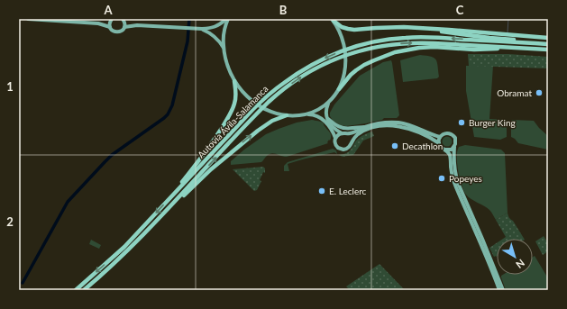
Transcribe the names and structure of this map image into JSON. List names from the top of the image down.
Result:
{
  "streets": {
    "highway": ["Autovía Ávila-Salamanca"]
  },
  "places": [
    "Obramat",
    "Burger King",
    "Decathlon",
    "Popeyes",
    "E. Leclerc"
  ],
  "north": "bottom right",
  "grid": {
    "columns": ["A", "B", "C"],
    "rows": ["1", "2"]
  }
}
